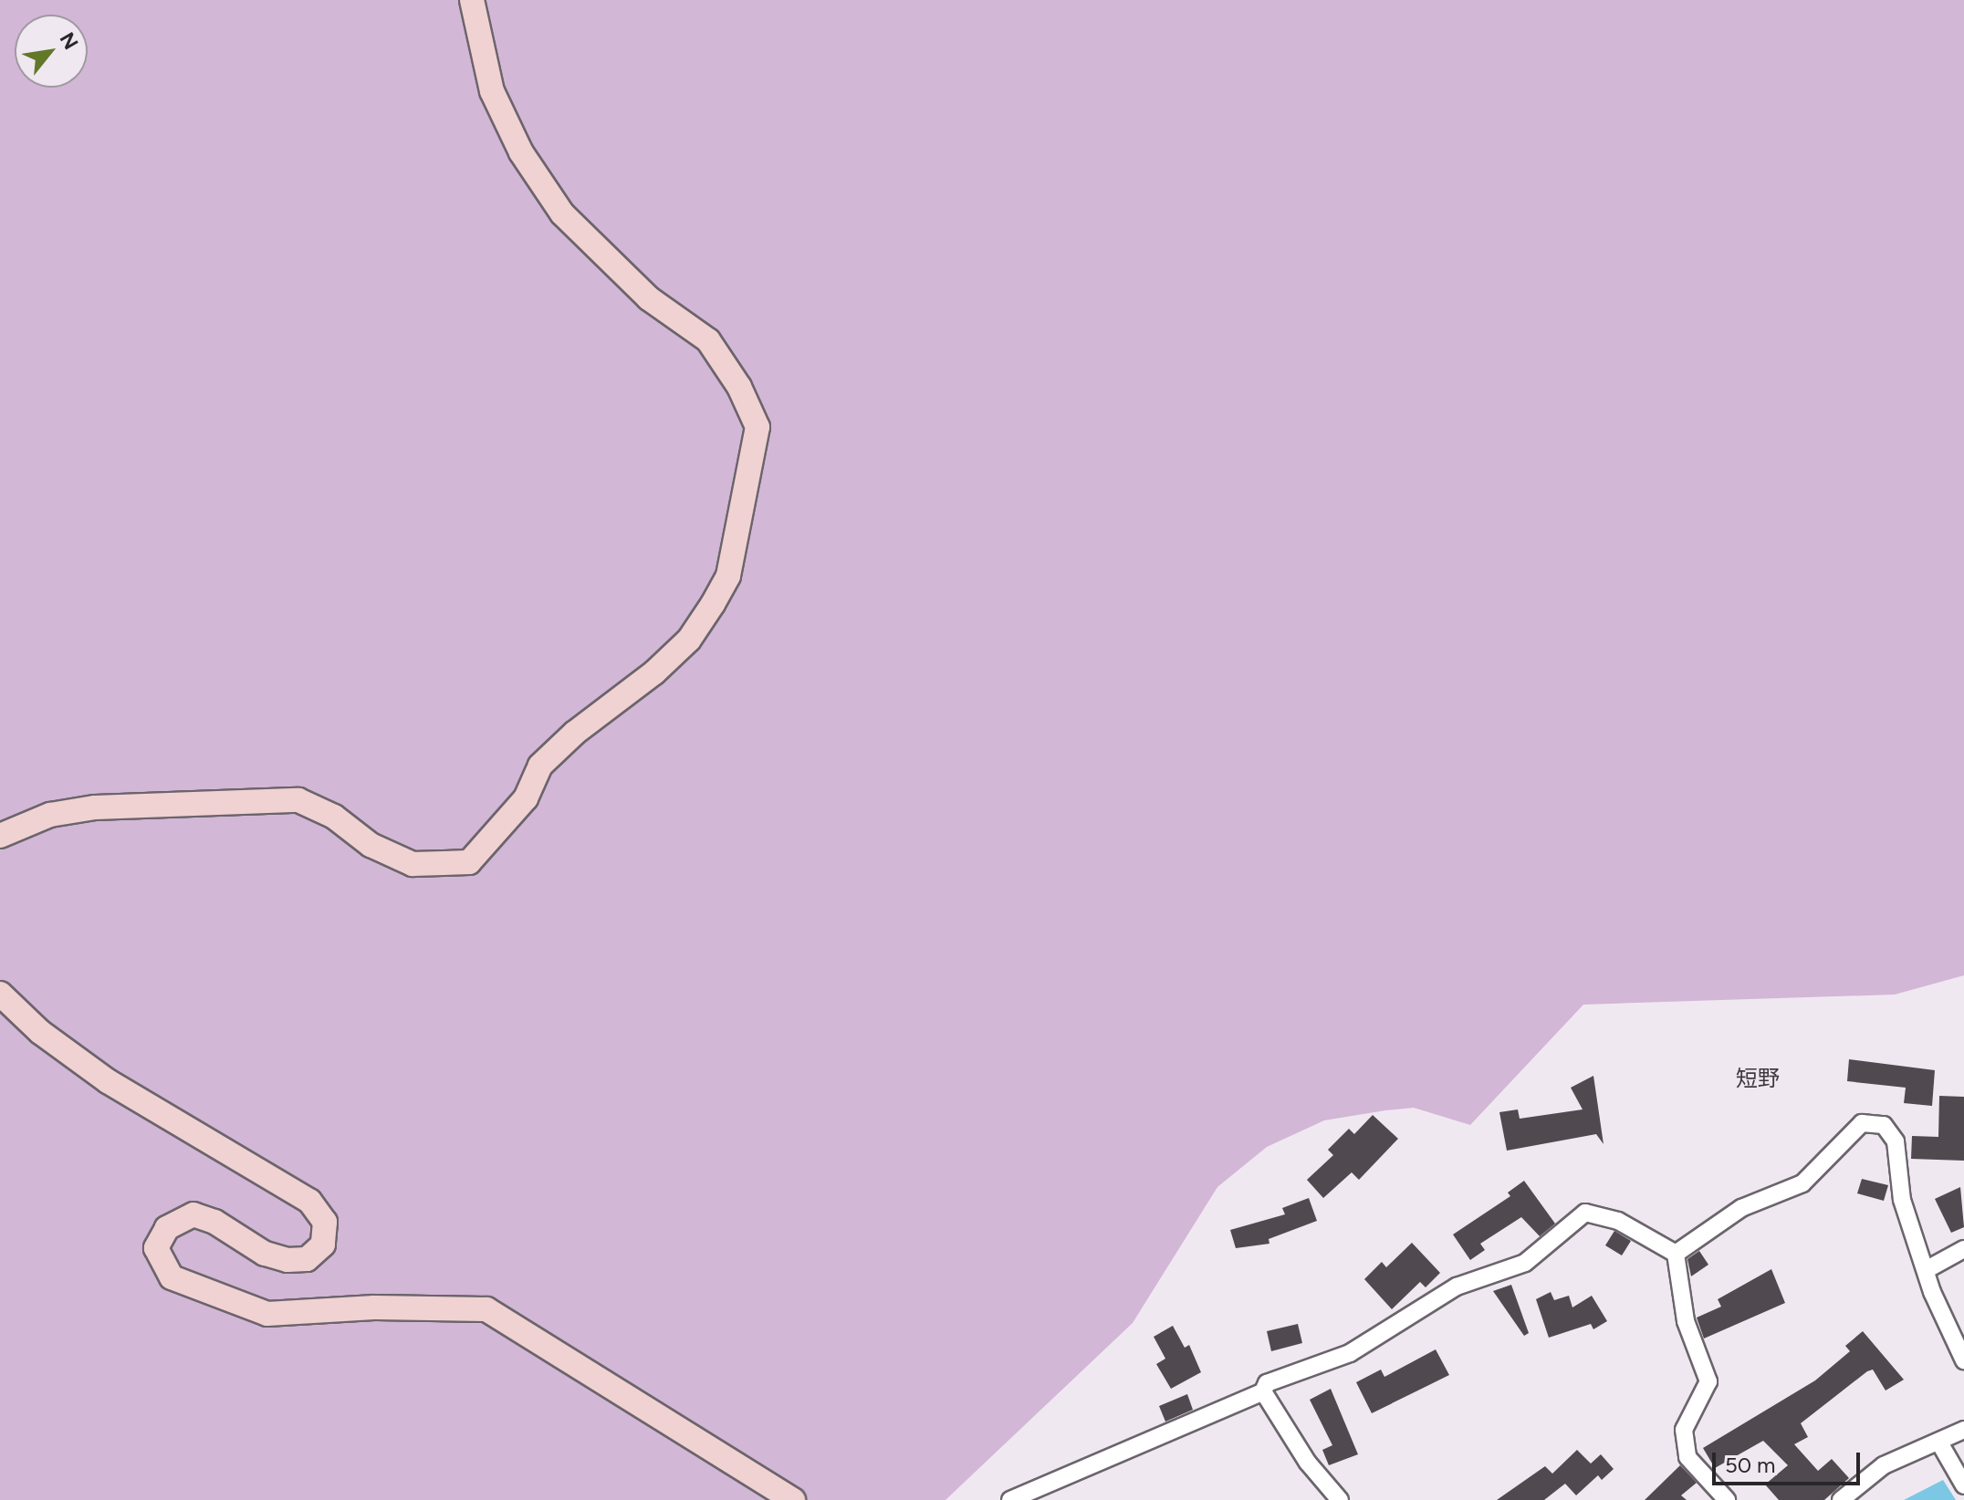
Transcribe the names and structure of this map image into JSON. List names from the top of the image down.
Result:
{
  "districts": ["短野"],
  "scale_bar": "50 m",
  "north": "top right"
}
